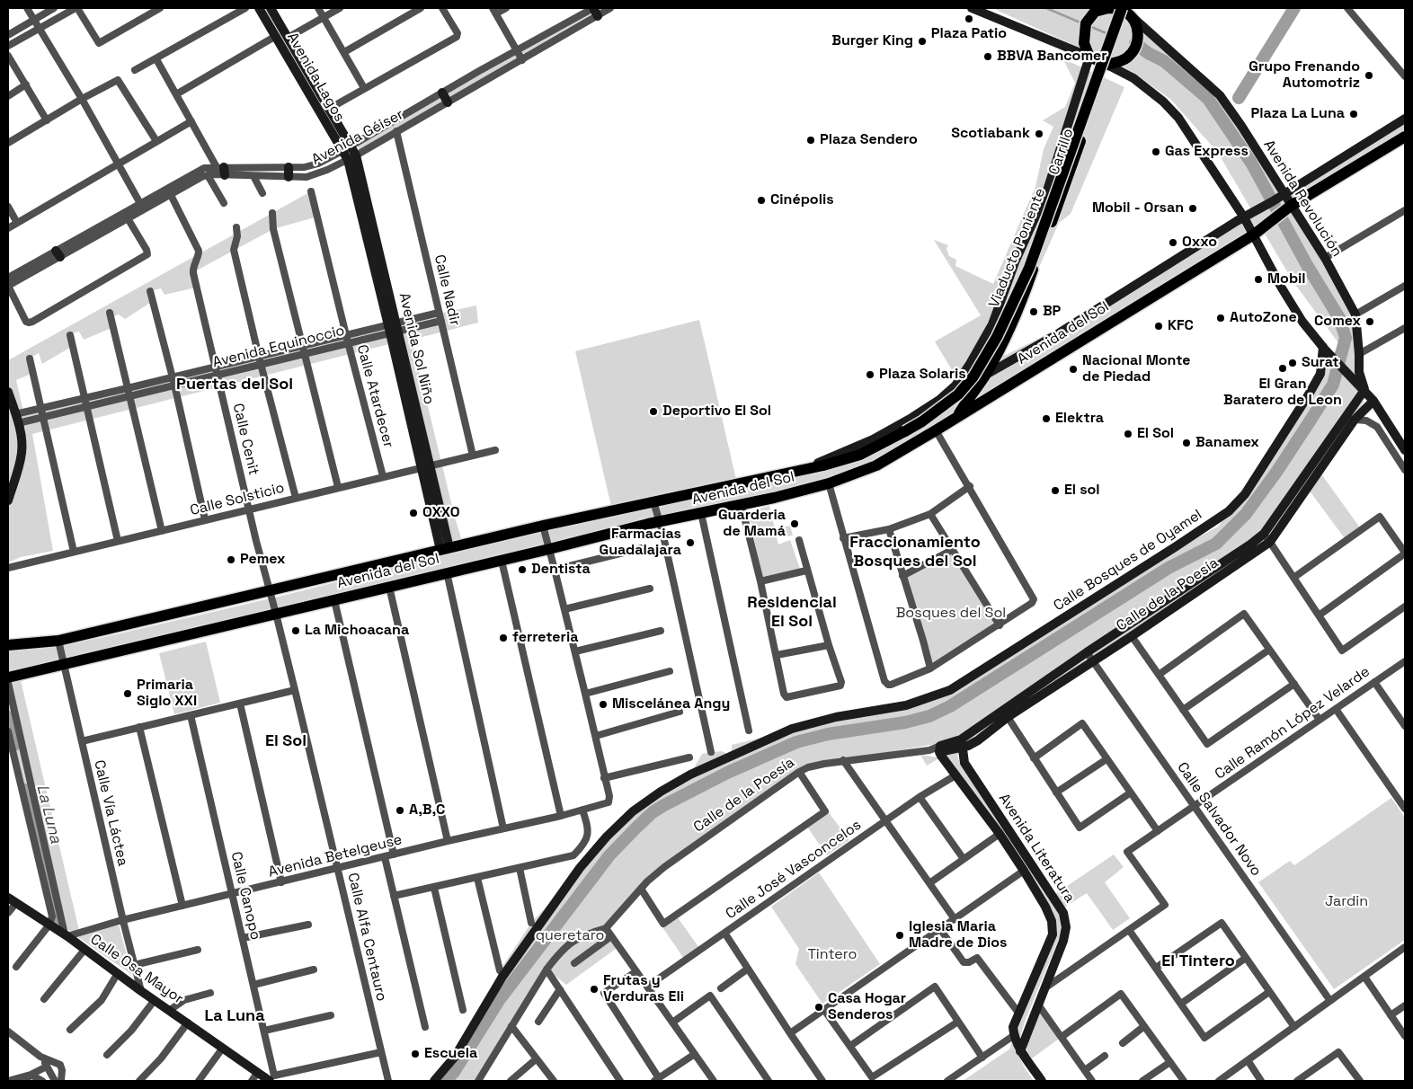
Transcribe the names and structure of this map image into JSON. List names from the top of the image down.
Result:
{
  "streets": {
    "main road": ["Carrillo", "Viaducto Poniente", "Avenida del Sol"],
    "street": [
      "Avenida Lagos",
      "Avenida Géiser",
      "Avenida Revolución",
      "Calle Nadir",
      "Avenida Equinoccio",
      "Avenida Sol Niño",
      "Calle Atardecer",
      "Calle Cenit",
      "Calle Solsticio",
      "Calle Bosques de Oyamel",
      "Calle de la Poesía",
      "Calle Ramón López Velarde",
      "Calle Vía Láctea",
      "Calle Salvador Novo",
      "Avenida Literatura",
      "Avenida Betelgeuse",
      "Calle José Vasconcelos",
      "Calle Canopo",
      "Calle Alfa Centauro",
      "Calle Osa Mayor"
    ]
  },
  "crossings": [
    ["Avenida Lagos", "Avenida Géiser"],
    ["Avenida Lagos", "Avenida Sol Niño"],
    ["Avenida Géiser", "Calle Nadir"],
    ["Avenida Géiser", "Avenida Sol Niño"],
    ["Avenida Géiser", "Calle Cenit"],
    ["Carrillo", "Avenida Revolución"],
    ["Carrillo", "Avenida del Sol"],
    ["Avenida Revolución", "Viaducto Poniente"],
    ["Avenida Revolución", "Avenida del Sol"],
    ["Avenida Revolución", "Calle Bosques de Oyamel"],
    ["Avenida Revolución", "Calle de la Poesía"],
    ["Viaducto Poniente", "Avenida del Sol"],
    ["Calle Nadir", "Avenida Equinoccio"],
    ["Calle Nadir", "Calle Solsticio"],
    ["Avenida del Sol", "Avenida Sol Niño"],
    ["Avenida del Sol", "Calle Cenit"],
    ["Avenida del Sol", "Calle Vía Láctea"],
    ["Avenida del Sol", "Calle Alfa Centauro"],
    ["Avenida Equinoccio", "Avenida Sol Niño"],
    ["Avenida Equinoccio", "Calle Atardecer"],
    ["Avenida Equinoccio", "Calle Cenit"],
    ["Avenida Sol Niño", "Calle Solsticio"],
    ["Calle Atardecer", "Calle Solsticio"],
    ["Calle Cenit", "Calle Solsticio"],
    ["Calle Cenit", "Calle Alfa Centauro"],
    ["Calle de la Poesía", "Calle Salvador Novo"],
    ["Calle de la Poesía", "Avenida Literatura"],
    ["Calle Ramón López Velarde", "Calle Salvador Novo"],
    ["Calle Vía Láctea", "Avenida Betelgeuse"],
    ["Calle Vía Láctea", "Calle Osa Mayor"],
    ["Avenida Literatura", "Calle José Vasconcelos"],
    ["Avenida Betelgeuse", "Calle Canopo"],
    ["Avenida Betelgeuse", "Calle Alfa Centauro"],
    ["Avenida Betelgeuse", "Calle Osa Mayor"],
    ["Calle Canopo", "Calle Osa Mayor"]
  ],
  "districts": [
    "Puertas del Sol",
    "Fraccionamiento Bosques del Sol",
    "Residencial El Sol",
    "El Sol",
    "El Tintero",
    "La Luna"
  ],
  "water": ["La Luna"],
  "parks": [
    "Bosques del Sol",
    "Jardin",
    "queretaro",
    "Tintero"
  ],
  "places": [
    "Plaza Patio",
    "Burger King",
    "BBVA Bancomer",
    "Grupo Frenando Automotriz",
    "Plaza La Luna",
    "Scotiabank",
    "Plaza Sendero",
    "Gas Express",
    "Cinépolis",
    "Mobil - Orsan",
    "Oxxo",
    "Mobil",
    "BP",
    "AutoZone",
    "Comex",
    "KFC",
    "Surat",
    "El Gran Baratero de Leon",
    "Nacional Monte de Piedad",
    "Plaza Solaris",
    "Deportivo El Sol",
    "Elektra",
    "El Sol",
    "Banamex",
    "El sol",
    "OXXO",
    "Guarderia de Mamá",
    "Farmacias Guadalajara",
    "Pemex",
    "Dentista",
    "La Michoacana",
    "ferreteria",
    "Primaria Siglo XXI",
    "Miscelánea Angy",
    "A,B,C",
    "Iglesia Maria Madre de Dios",
    "Frutas y Verduras Eli",
    "Casa Hogar Senderos",
    "Escuela"
  ]
}
